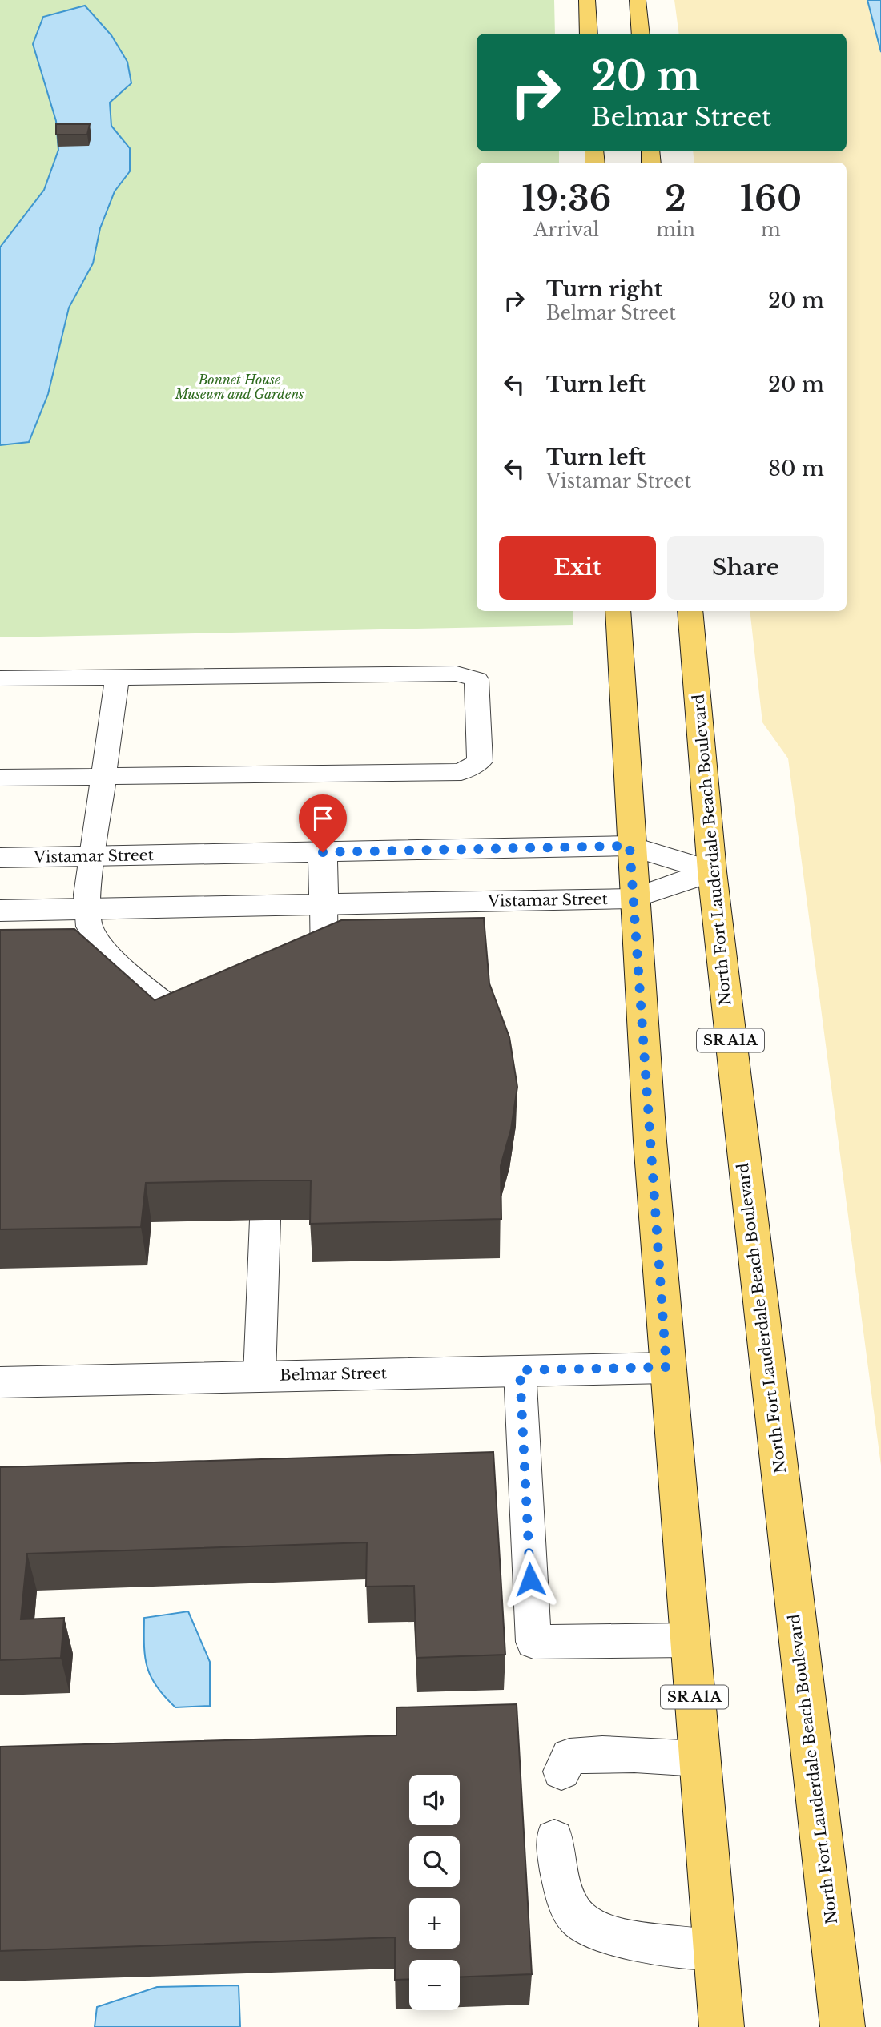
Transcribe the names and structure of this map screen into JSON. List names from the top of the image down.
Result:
{
  "streets": {
    "main road": ["North Fort Lauderdale Beach Boulevard", "SR A1A"],
    "street": ["Vistamar Street", "Belmar Street"]
  },
  "crossings": [
    ["North Fort Lauderdale Beach Boulevard", "Vistamar Street"],
    ["Vistamar Street", "SR A1A"],
    ["SR A1A", "Belmar Street"]
  ],
  "parks": ["Bonnet House Museum and Gardens"],
  "page": {
    "turn": ["20 m", "Belmar Street"],
    "eta": [
      "19:36",
      "Arrival",
      "2",
      "min",
      "160",
      "m"
    ],
    "list": [
      {
        "name": "Turn right",
        "note": "Belmar Street",
        "value": "20 m"
      },
      {
        "name": "Turn left",
        "value": "20 m"
      },
      {
        "name": "Turn left",
        "note": "Vistamar Street",
        "value": "80 m"
      }
    ],
    "buttons": ["Exit", "Share"],
    "map_buttons": ["+", "−"]
  }
}
